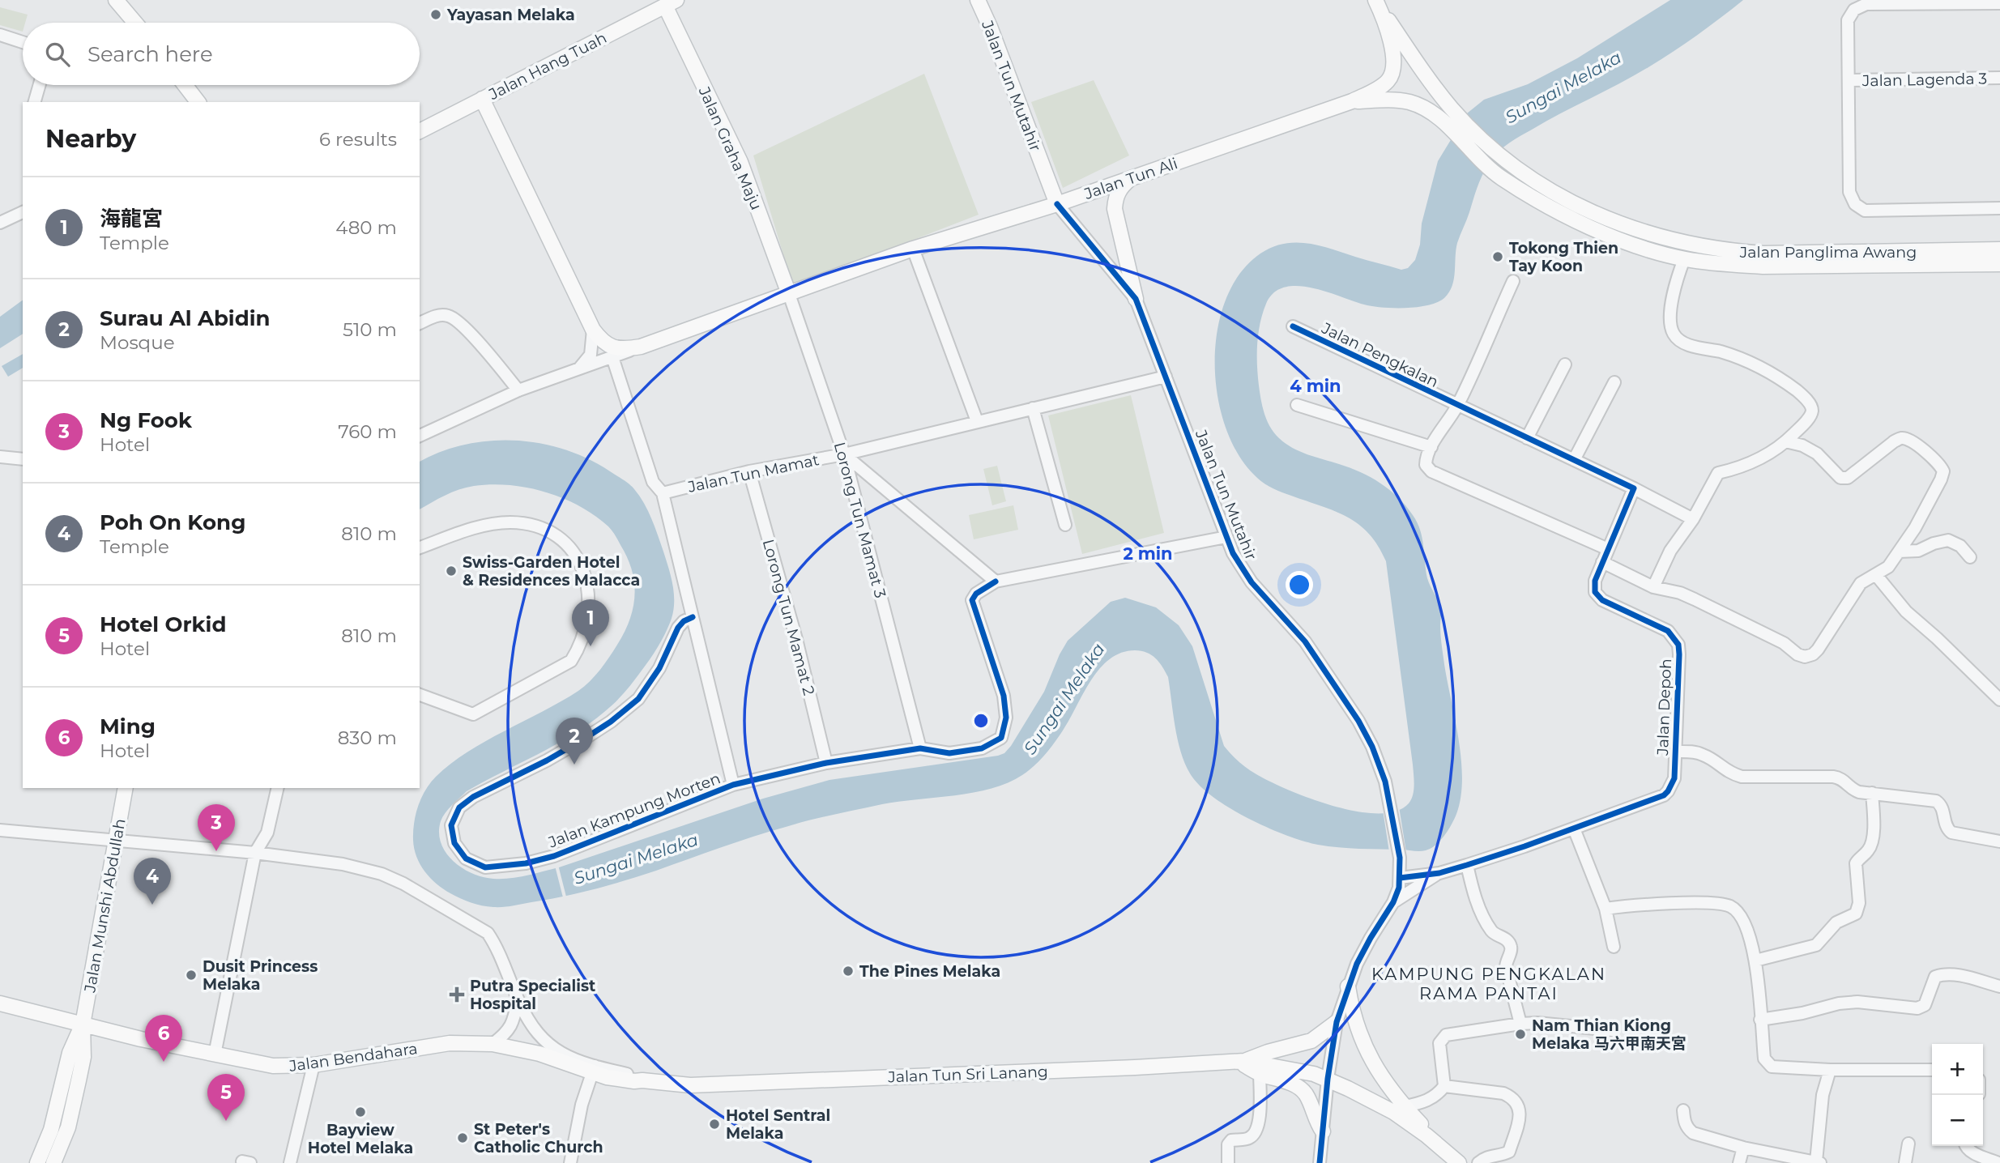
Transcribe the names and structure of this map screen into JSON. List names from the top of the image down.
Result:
{
  "streets": {
    "main road": [
      "Jalan Hang Tuah",
      "Jalan Tun Mutahir",
      "Jalan Graha Maju",
      "Jalan Tun Ali",
      "Jalan Panglima Awang",
      "Jalan Munshi Abdullah",
      "Jalan Bendahara",
      "Jalan Tun Sri Lanang"
    ],
    "street": [
      "Jalan Lagenda 3",
      "Jalan Pengkalan",
      "Jalan Tun Mamat",
      "Lorong Tun Mamat 3",
      "Lorong Tun Mamat 2",
      "Jalan Depoh",
      "Jalan Kampung Morten"
    ]
  },
  "crossings": [
    ["Jalan Hang Tuah", "Jalan Graha Maju"],
    ["Jalan Tun Mutahir", "Jalan Tun Ali"],
    ["Jalan Tun Mutahir", "Jalan Tun Mamat"],
    ["Jalan Tun Mutahir", "Jalan Depoh"],
    ["Jalan Tun Mutahir", "Jalan Tun Sri Lanang"],
    ["Jalan Graha Maju", "Jalan Tun Ali"],
    ["Jalan Graha Maju", "Lorong Tun Mamat 3"],
    ["Jalan Tun Ali", "Jalan Panglima Awang"],
    ["Jalan Tun Ali", "Lorong Tun Mamat 3"],
    ["Jalan Tun Mamat", "Lorong Tun Mamat 3"],
    ["Jalan Tun Mamat", "Lorong Tun Mamat 2"],
    ["Lorong Tun Mamat 3", "Jalan Kampung Morten"],
    ["Lorong Tun Mamat 2", "Jalan Kampung Morten"],
    ["Jalan Munshi Abdullah", "Jalan Bendahara"],
    ["Jalan Bendahara", "Jalan Tun Sri Lanang"]
  ],
  "districts": ["KAMPUNG PENGKALAN RAMA PANTAI"],
  "water": ["Sungai Melaka"],
  "places": {
    "other": [
      "Yayasan Melaka",
      "Tokong Thien Tay Koon",
      "Swiss-Garden Hotel & Residences Malacca",
      "The Pines Melaka",
      "Dusit Princess Melaka",
      "Nam Thian Kiong Melaka 马六甲南天宮",
      "Bayview Hotel Melaka",
      "Hotel Sentral Melaka",
      "St Peter's Catholic Church"
    ],
    "health": ["Putra Specialist Hospital"]
  },
  "page": {
    "search": "Search here",
    "heading": ["Nearby", "6 results"],
    "list": [
      {
        "mark": "1",
        "name": "海龍宮",
        "note": "Temple",
        "value": "480 m"
      },
      {
        "mark": "2",
        "name": "Surau Al Abidin",
        "note": "Mosque",
        "value": "510 m"
      },
      {
        "mark": "3",
        "name": "Ng Fook",
        "note": "Hotel",
        "value": "760 m"
      },
      {
        "mark": "4",
        "name": "Poh On Kong",
        "note": "Temple",
        "value": "810 m"
      },
      {
        "mark": "5",
        "name": "Hotel Orkid",
        "note": "Hotel",
        "value": "810 m"
      },
      {
        "mark": "6",
        "name": "Ming",
        "note": "Hotel",
        "value": "830 m"
      }
    ],
    "pins": [
      "1",
      "2",
      "3",
      "4",
      "6",
      "5"
    ],
    "map_buttons": ["+", "−"]
  },
  "rings": ["4 min", "2 min"]
}
